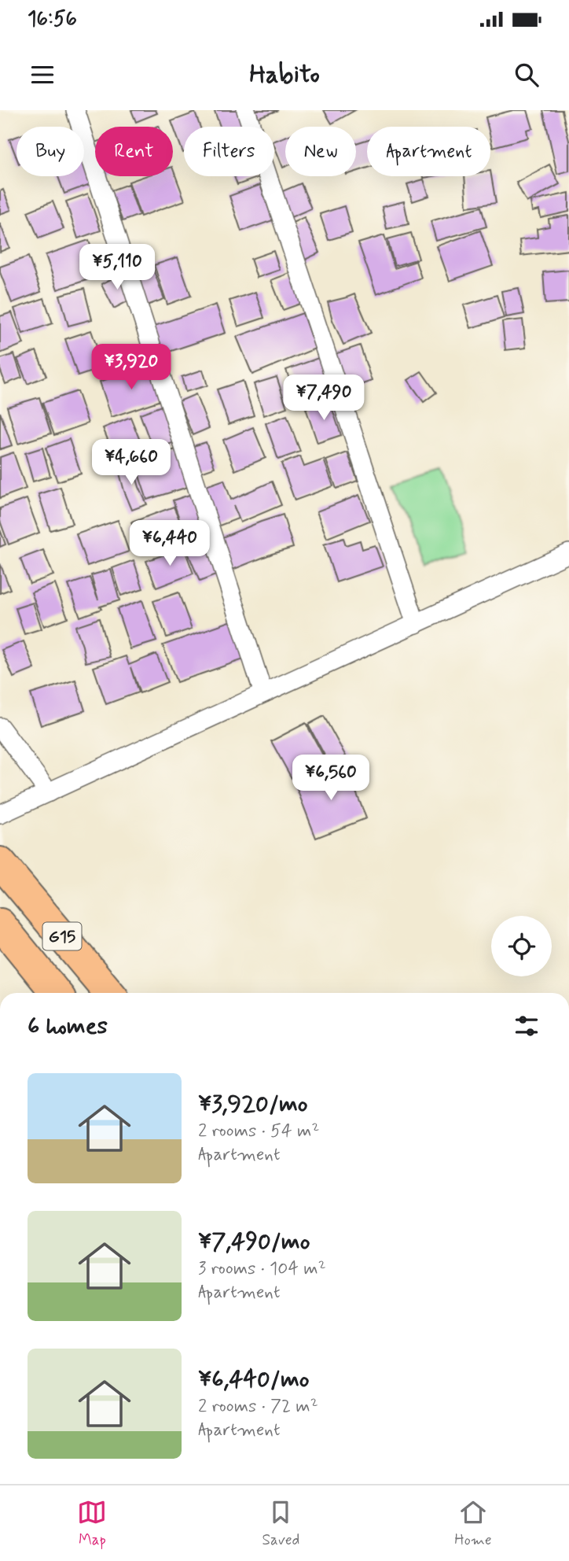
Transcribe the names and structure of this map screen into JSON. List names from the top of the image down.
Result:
{
  "streets": {
    "highway": ["G15"]
  },
  "page": {
    "status": "16:56",
    "header": "Habito",
    "chip": [
      "Buy",
      "Rent",
      "Filters",
      "New",
      "Apartment"
    ],
    "price": [
      "¥5,110",
      "¥3,920",
      "¥7,490",
      "¥4,660",
      "¥6,440",
      "¥6,560"
    ],
    "heading": "6 homes",
    "list": [
      {
        "name": "¥3,920/mo",
        "note": "2 rooms · 54 m² · Apartment"
      },
      {
        "name": "¥7,490/mo",
        "note": "3 rooms · 104 m² · Apartment"
      },
      {
        "name": "¥6,440/mo",
        "note": "2 rooms · 72 m² · Apartment"
      }
    ],
    "tabs": ["Map", "Saved", "Home"]
  }
}
